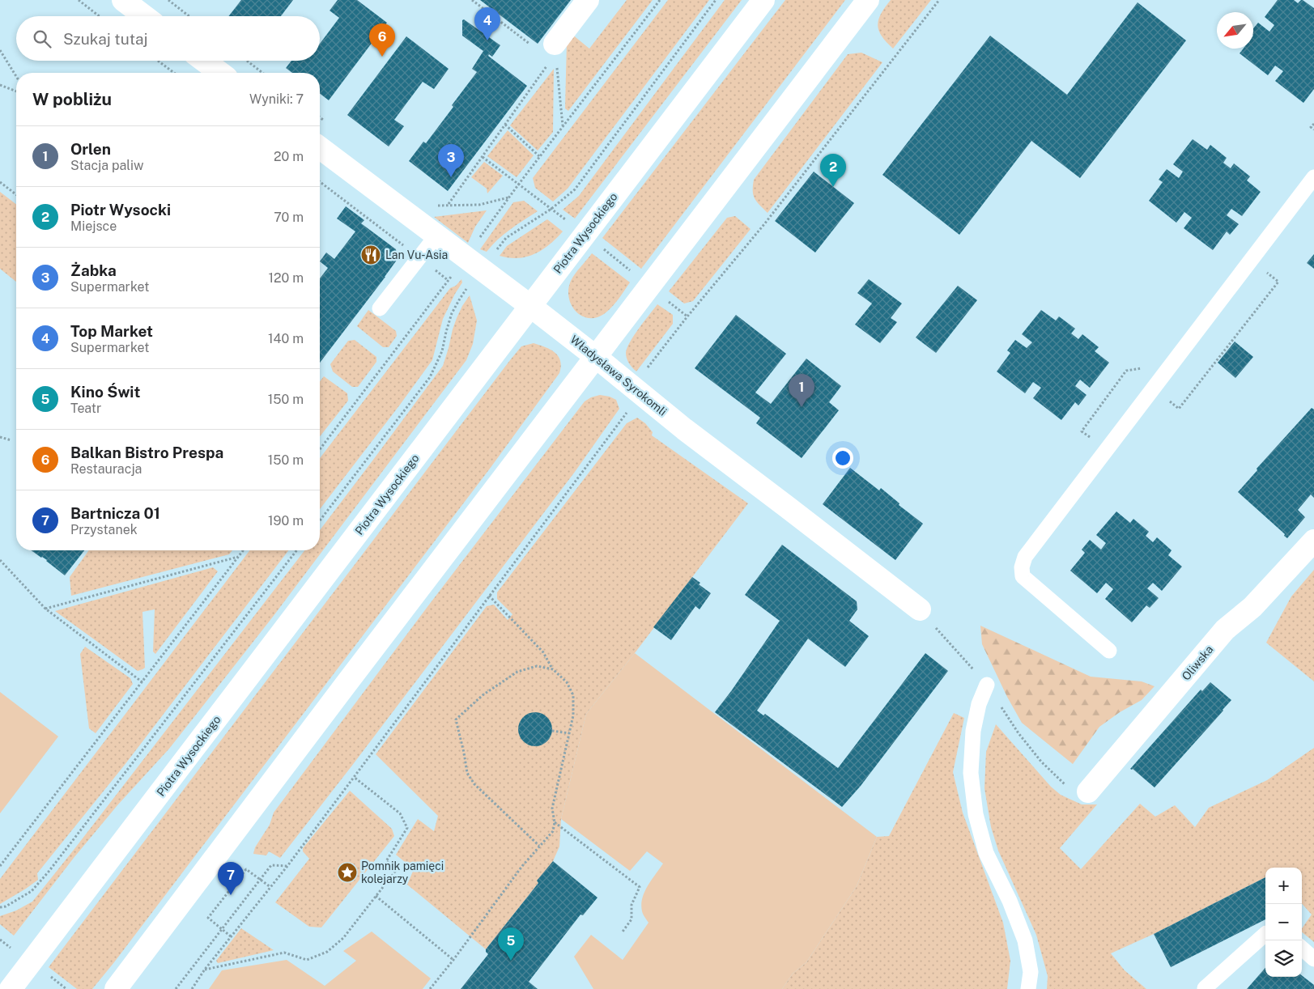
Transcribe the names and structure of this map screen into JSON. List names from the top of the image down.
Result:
{
  "streets": {
    "main road": ["Piotra Wysockiego", "Władysława Syrokomli", "Oliwska"]
  },
  "crossings": [
    ["Piotra Wysockiego", "Władysława Syrokomli"]
  ],
  "places": {
    "restaurant": ["Lan Vu-Asia"],
    "place": ["Pomnik pamięci kolejarzy"]
  },
  "north": "bottom left",
  "page": {
    "pins": [
      "4",
      "6",
      "3",
      "2",
      "1",
      "7",
      "5"
    ],
    "search": "Szukaj tutaj",
    "heading": ["W pobliżu", "Wyniki: 7"],
    "list": [
      {
        "mark": "1",
        "name": "Orlen",
        "note": "Stacja paliw",
        "value": "20 m"
      },
      {
        "mark": "2",
        "name": "Piotr Wysocki",
        "note": "Miejsce",
        "value": "70 m"
      },
      {
        "mark": "3",
        "name": "Żabka",
        "note": "Supermarket",
        "value": "120 m"
      },
      {
        "mark": "4",
        "name": "Top Market",
        "note": "Supermarket",
        "value": "140 m"
      },
      {
        "mark": "5",
        "name": "Kino Świt",
        "note": "Teatr",
        "value": "150 m"
      },
      {
        "mark": "6",
        "name": "Balkan Bistro Prespa",
        "note": "Restauracja",
        "value": "150 m"
      },
      {
        "mark": "7",
        "name": "Bartnicza 01",
        "note": "Przystanek",
        "value": "190 m"
      }
    ],
    "map_buttons": ["+", "−"]
  }
}
